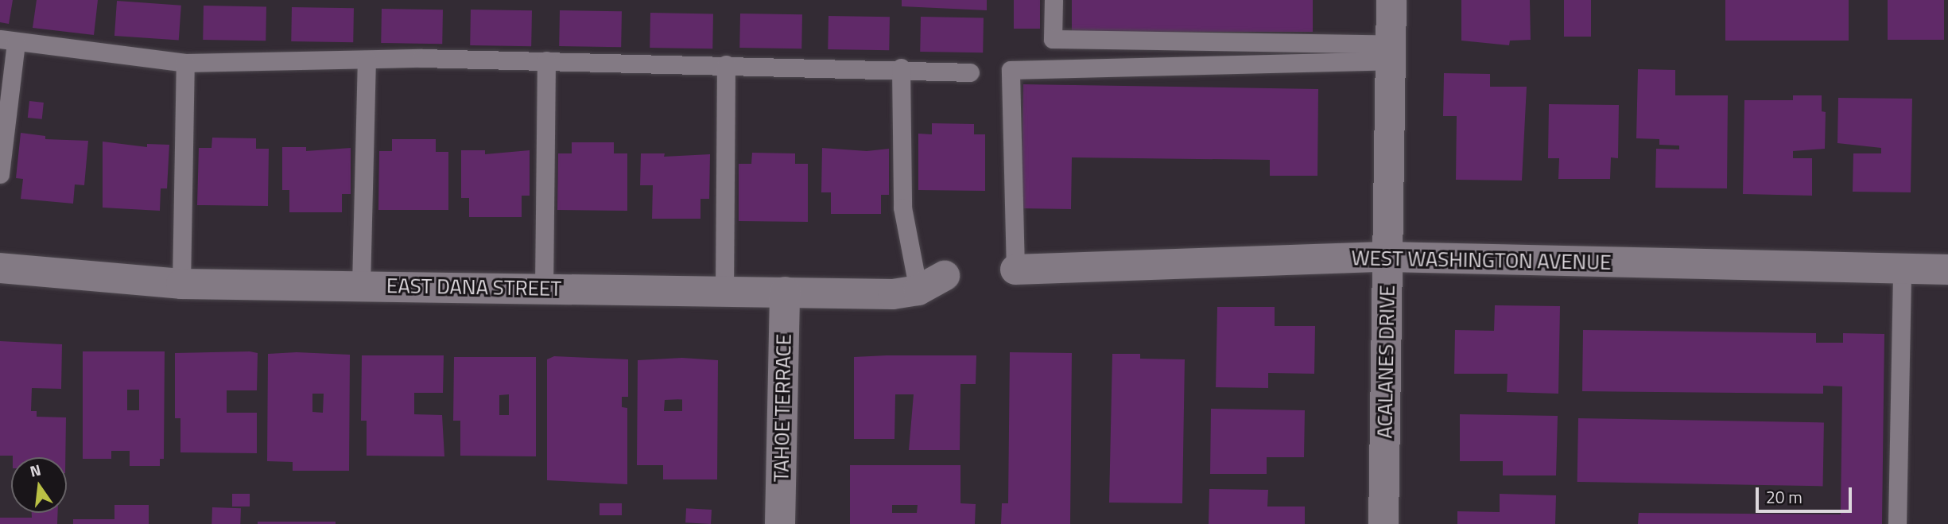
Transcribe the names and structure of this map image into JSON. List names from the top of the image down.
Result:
{
  "streets": {
    "street": [
      "WEST WASHINGTON AVENUE",
      "EAST DANA STREET",
      "ACALANES DRIVE",
      "TAHOE TERRACE"
    ]
  },
  "crossings": [
    ["WEST WASHINGTON AVENUE", "ACALANES DRIVE"],
    ["EAST DANA STREET", "TAHOE TERRACE"]
  ],
  "scale_bar": "20 m",
  "north": "top"
}
